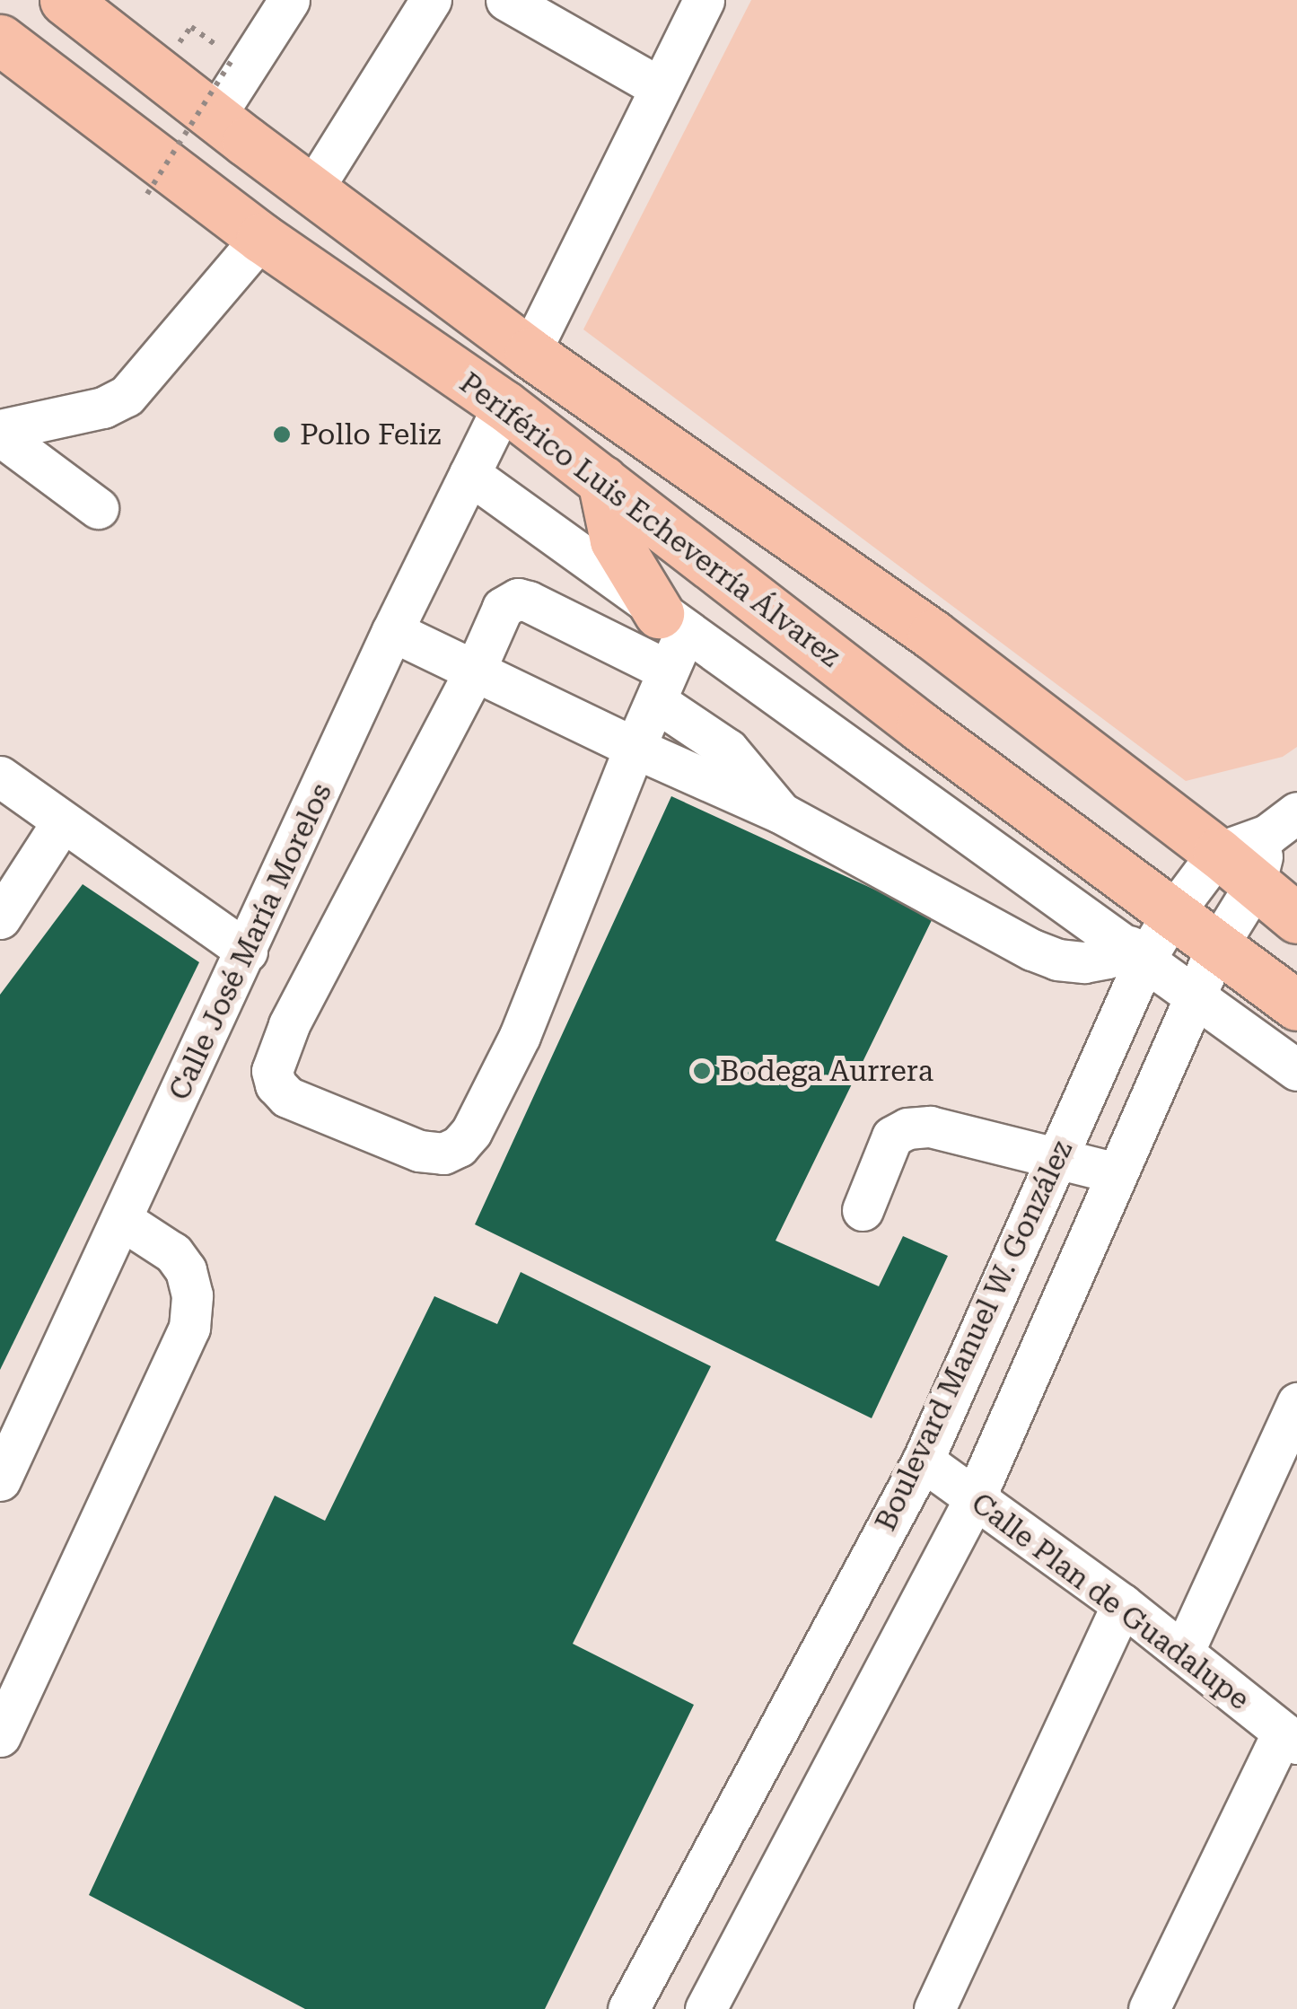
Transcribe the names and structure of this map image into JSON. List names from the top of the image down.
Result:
{
  "streets": {
    "main road": ["Periférico Luis Echeverría Álvarez"],
    "street": ["Calle José María Morelos", "Boulevard Manuel W. González", "Calle Plan de Guadalupe"]
  },
  "crossings": [
    ["Periférico Luis Echeverría Álvarez", "Calle José María Morelos"],
    ["Periférico Luis Echeverría Álvarez", "Boulevard Manuel W. González"],
    ["Boulevard Manuel W. González", "Calle Plan de Guadalupe"]
  ],
  "places": ["Pollo Feliz", "Bodega Aurrera"]
}
